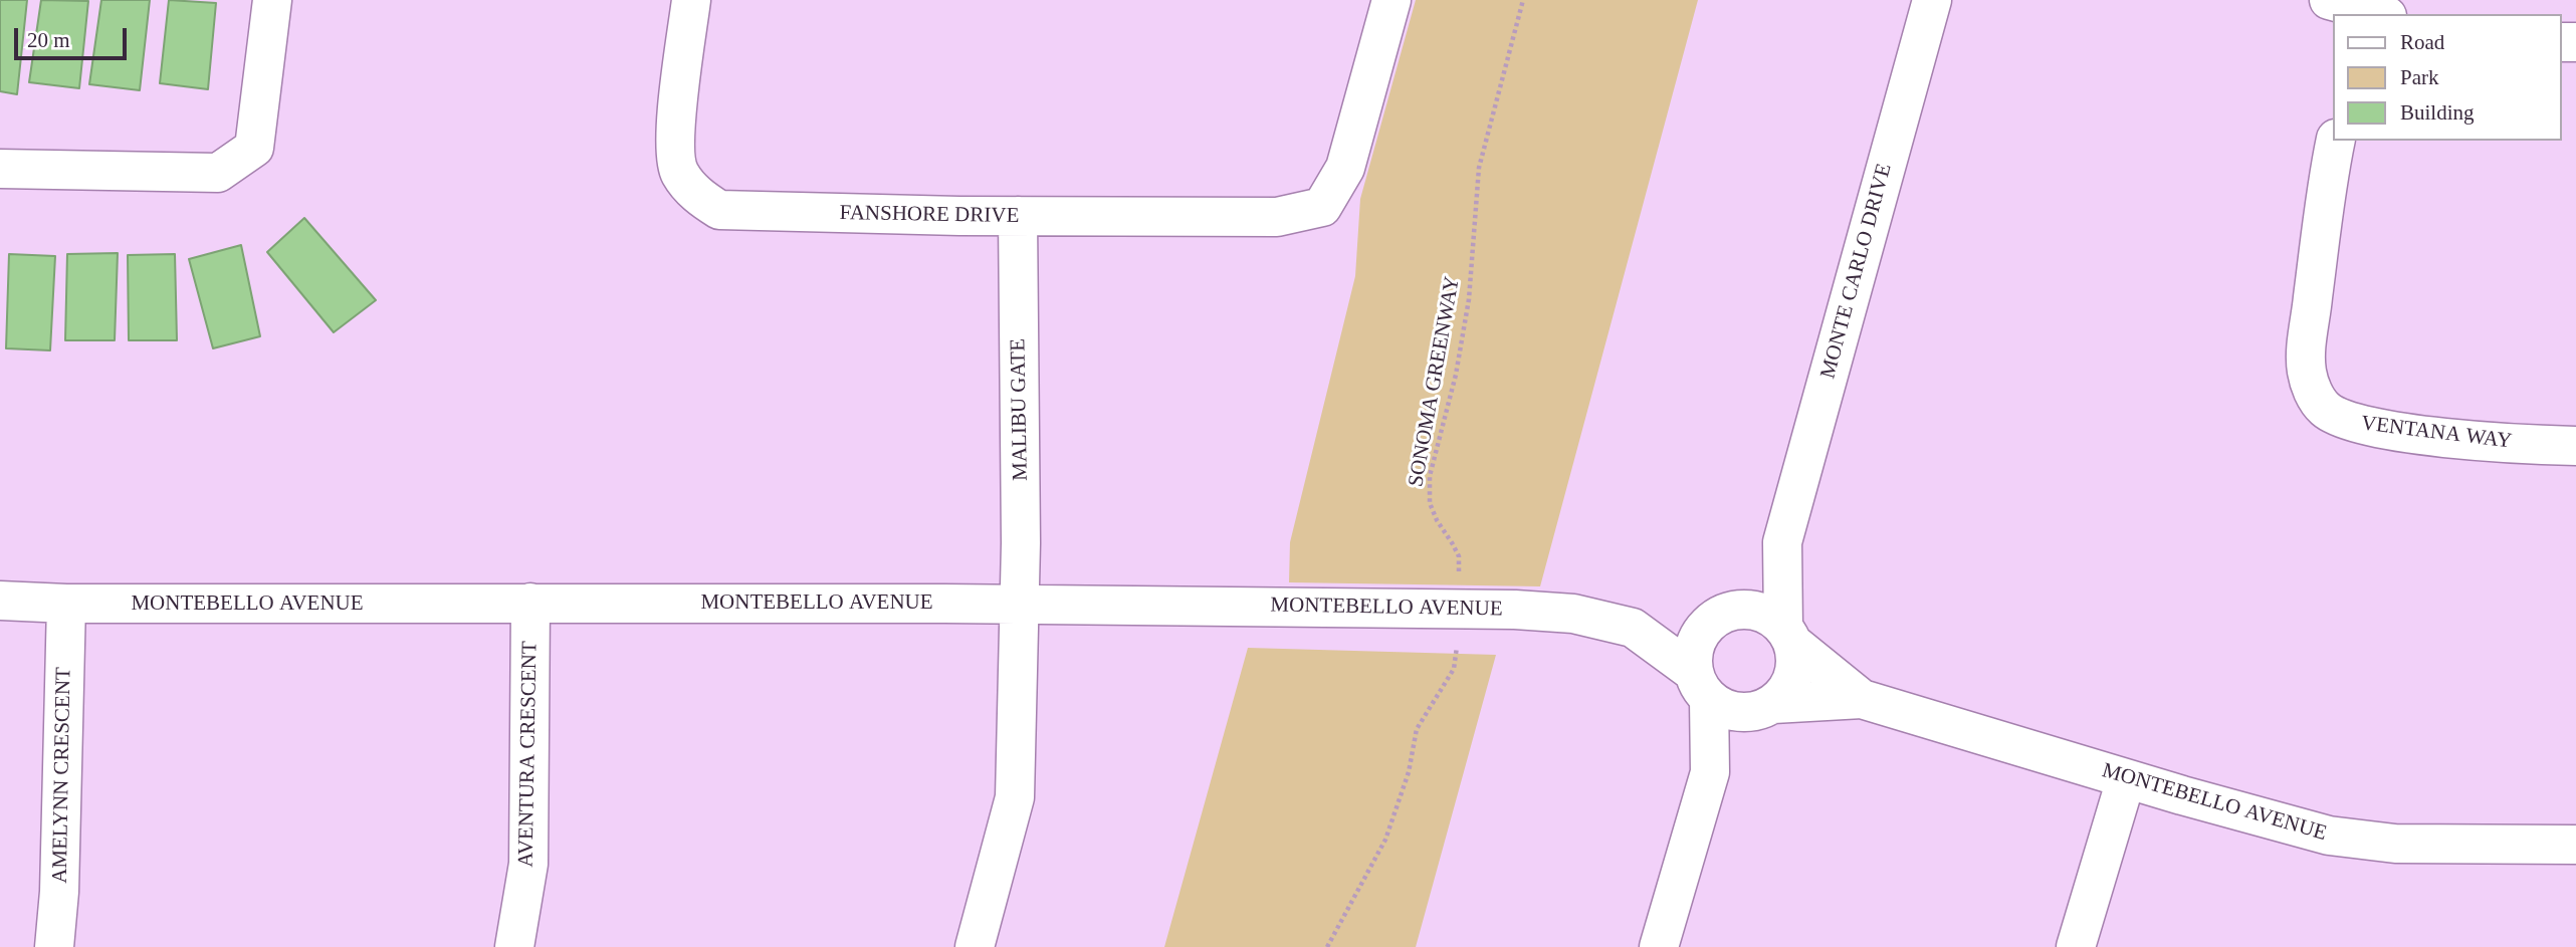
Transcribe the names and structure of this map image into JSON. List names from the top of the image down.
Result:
{
  "streets": {
    "street": [
      "FANSHORE DRIVE",
      "MONTE CARLO DRIVE",
      "MALIBU GATE",
      "VENTANA WAY",
      "MONTEBELLO AVENUE",
      "AVENTURA CRESCENT",
      "AMELYNN CRESCENT"
    ],
    "path": ["SONOMA GREENWAY"]
  },
  "crossings": [
    ["FANSHORE DRIVE", "MALIBU GATE"],
    ["MONTE CARLO DRIVE", "MONTEBELLO AVENUE"],
    ["SONOMA GREENWAY", "MONTEBELLO AVENUE"],
    ["MALIBU GATE", "MONTEBELLO AVENUE"],
    ["MONTEBELLO AVENUE", "AVENTURA CRESCENT"],
    ["MONTEBELLO AVENUE", "AMELYNN CRESCENT"]
  ],
  "legend": ["Road", "Park", "Building"],
  "scale_bar": "20 m"
}
